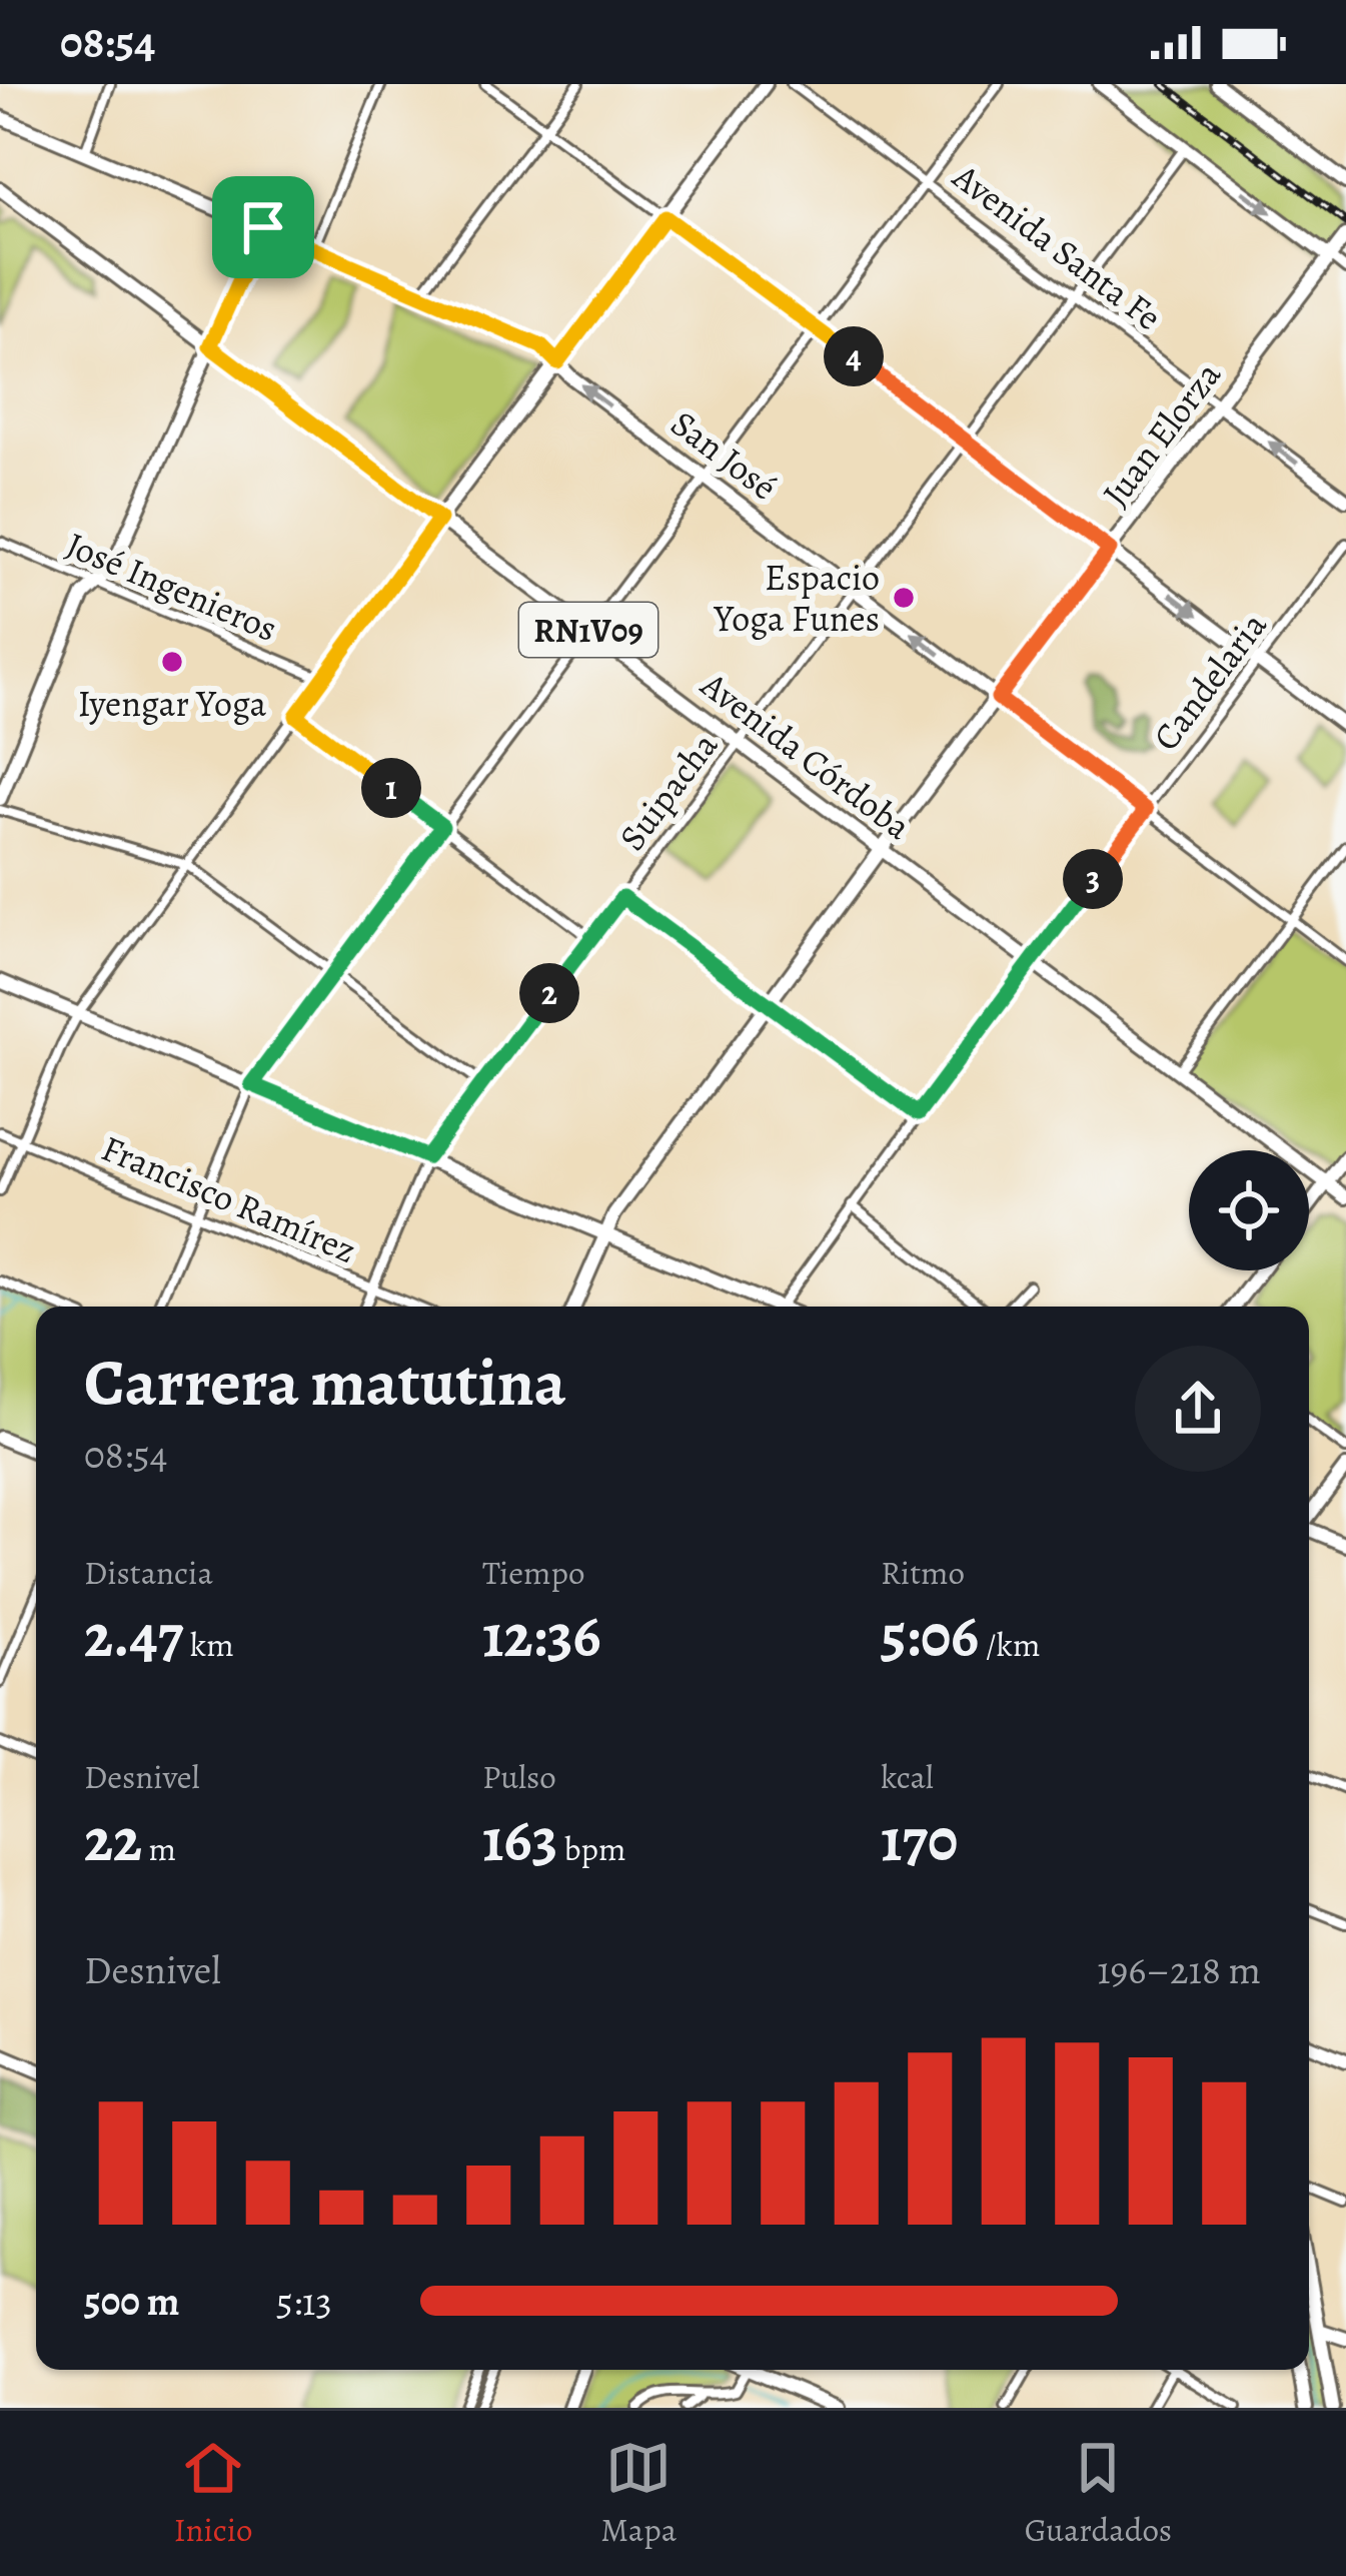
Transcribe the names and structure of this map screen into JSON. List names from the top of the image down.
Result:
{
  "streets": {
    "main road": [
      "Avenida Santa Fe",
      "Juan Elorza",
      "San José",
      "RN1V09",
      "Avenida Córdoba"
    ],
    "street": [
      "José Ingenieros",
      "Candelaria",
      "Suipacha",
      "Francisco Ramírez"
    ]
  },
  "crossings": [
    ["Avenida Santa Fe", "Juan Elorza"],
    ["Avenida Santa Fe", "Suipacha"],
    ["Juan Elorza", "San José"],
    ["Juan Elorza", "Avenida Córdoba"],
    ["San José", "Candelaria"],
    ["San José", "Suipacha"],
    ["Candelaria", "Avenida Córdoba"],
    ["Avenida Córdoba", "Suipacha"],
    ["Suipacha", "Francisco Ramírez"]
  ],
  "places": ["Espacio Yoga Funes", "Iyengar Yoga"],
  "page": {
    "status": "08:54",
    "pins": [
      "4",
      "1",
      "3",
      "2"
    ],
    "heading": ["Carrera matutina", "08:54"],
    "stats": [
      ["Distancia", "2.47 km"],
      ["Tiempo", "12:36"],
      ["Ritmo", "5:06 /km"],
      ["Desnivel", "22 m"],
      ["Pulso", "163 bpm"],
      ["kcal", "170"]
    ],
    "chart": ["Desnivel", "196–218 m"],
    "list": [
      {
        "name": "500 m",
        "note": "5:13"
      }
    ],
    "tabs": ["Inicio", "Mapa", "Guardados"]
  }
}
